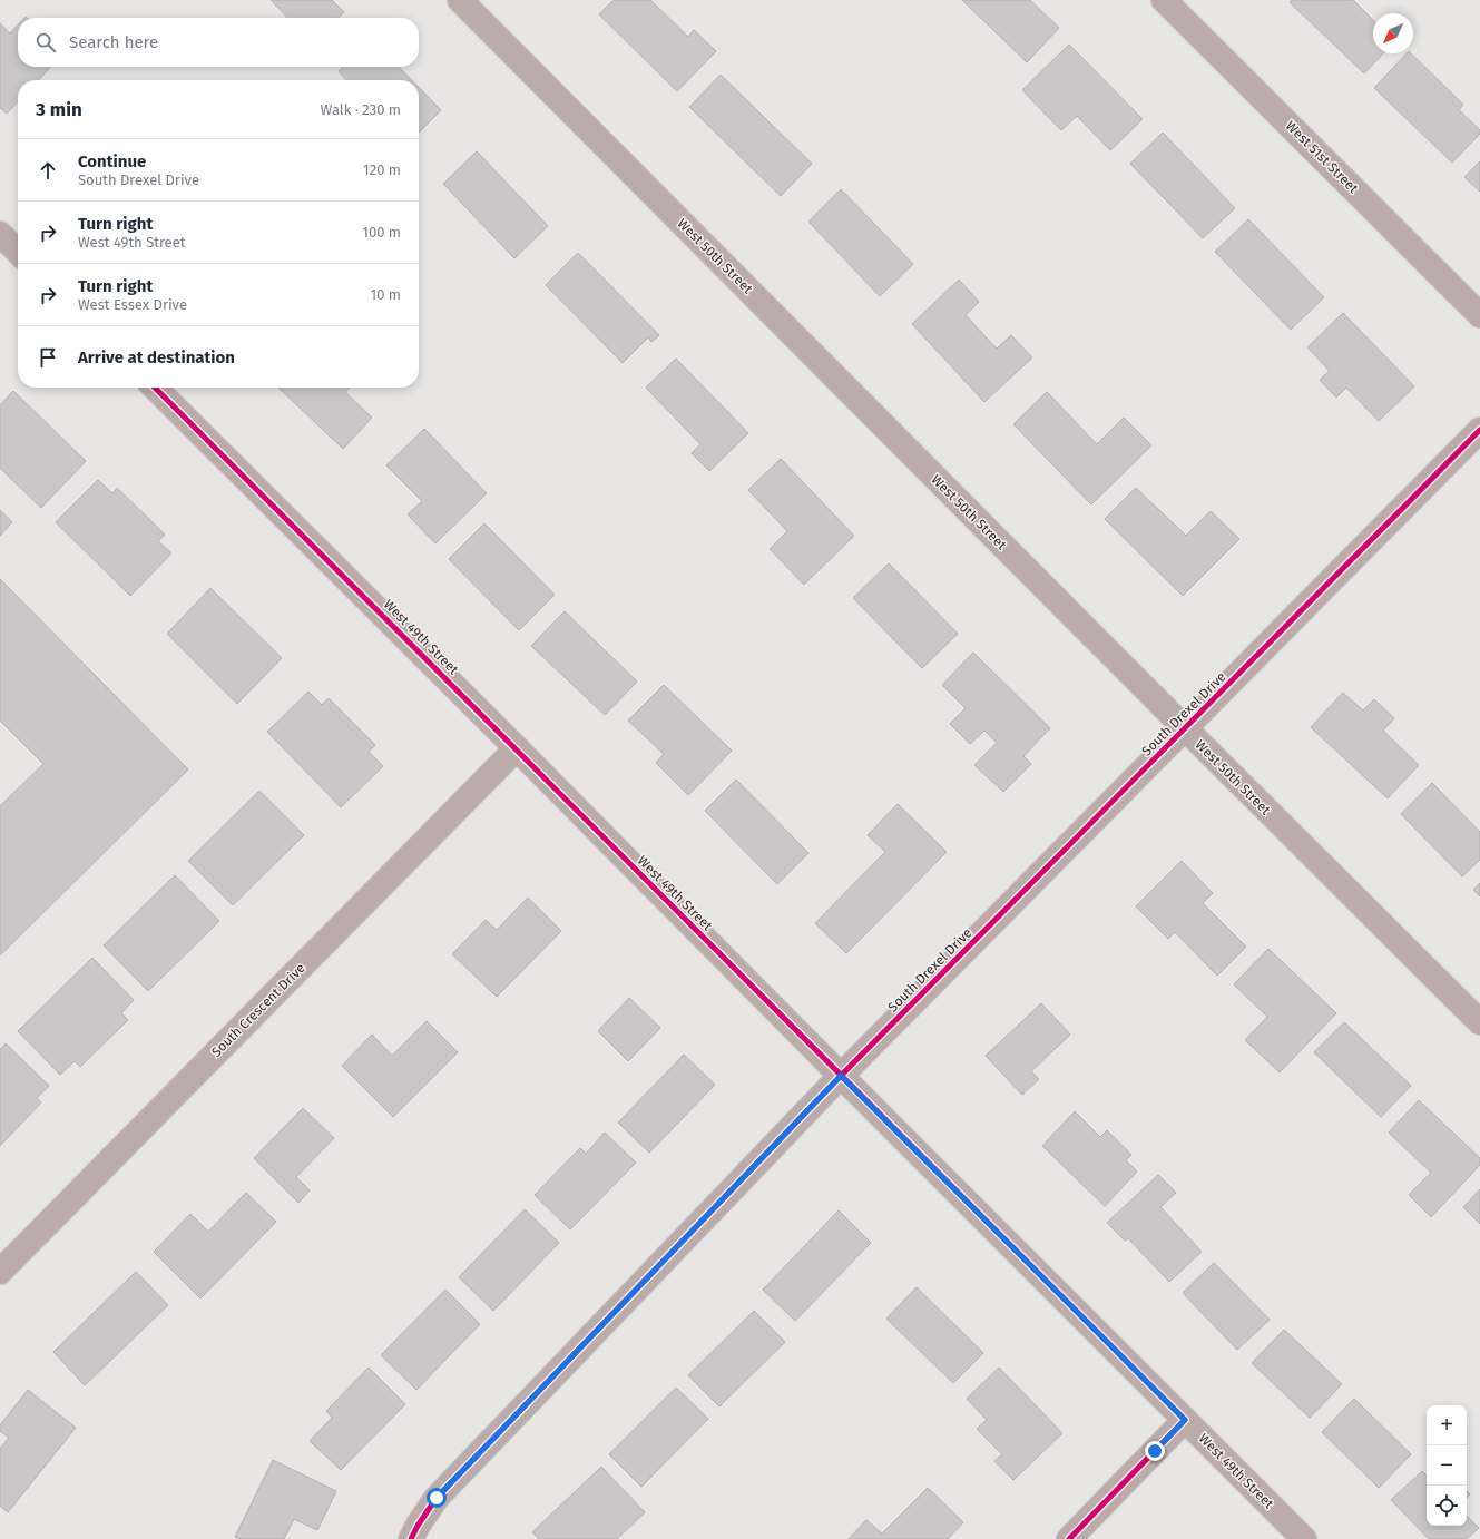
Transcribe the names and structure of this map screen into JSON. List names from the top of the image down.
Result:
{
  "streets": {
    "street": [
      "West 51st Street",
      "West 50th Street",
      "West 49th Street",
      "South Drexel Drive",
      "South Crescent Drive"
    ]
  },
  "crossings": [
    ["West 50th Street", "South Drexel Drive"],
    ["West 49th Street", "South Drexel Drive"],
    ["West 49th Street", "South Crescent Drive"]
  ],
  "north": "bottom left",
  "page": {
    "search": "Search here",
    "heading": ["3 min", "Walk · 230 m"],
    "list": [
      ["Continue", "South Drexel Drive", "120 m"],
      ["Turn right", "West 49th Street", "100 m"],
      ["Turn right", "West Essex Drive", "10 m"],
      "Arrive at destination"
    ],
    "map_buttons": ["+", "−"]
  }
}
